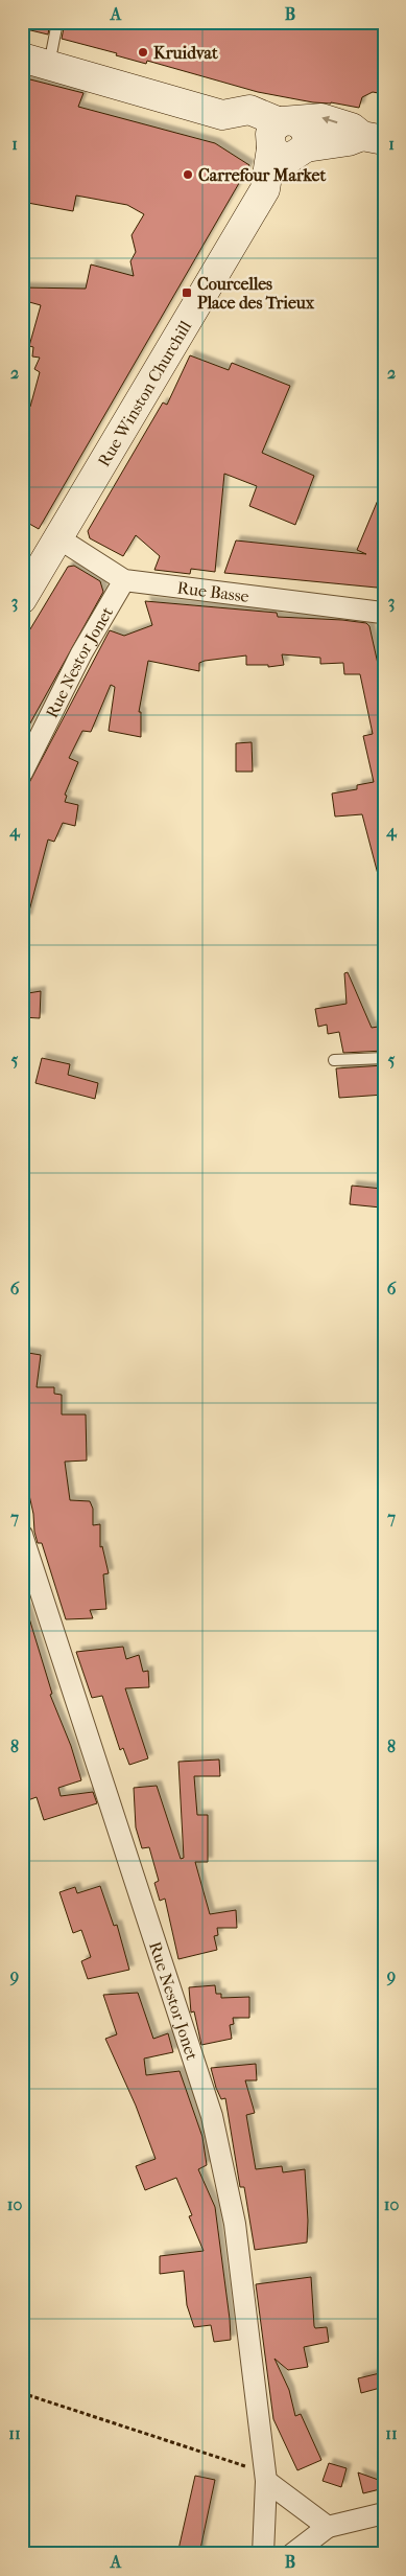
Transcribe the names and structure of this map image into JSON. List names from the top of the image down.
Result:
{
  "streets": {
    "main road": ["Rue Winston Churchill"],
    "street": ["Rue Basse", "Rue Nestor Jonet"]
  },
  "crossings": [
    ["Rue Winston Churchill", "Rue Basse"],
    ["Rue Basse", "Rue Nestor Jonet"]
  ],
  "places": {
    "other": ["Kruidvat", "Carrefour Market"],
    "transit": ["Courcelles Place des Trieux"]
  },
  "grid": {
    "columns": ["A", "B"],
    "rows": [
      "1",
      "2",
      "3",
      "4",
      "5",
      "6",
      "7",
      "8",
      "9",
      "10",
      "11"
    ]
  }
}
